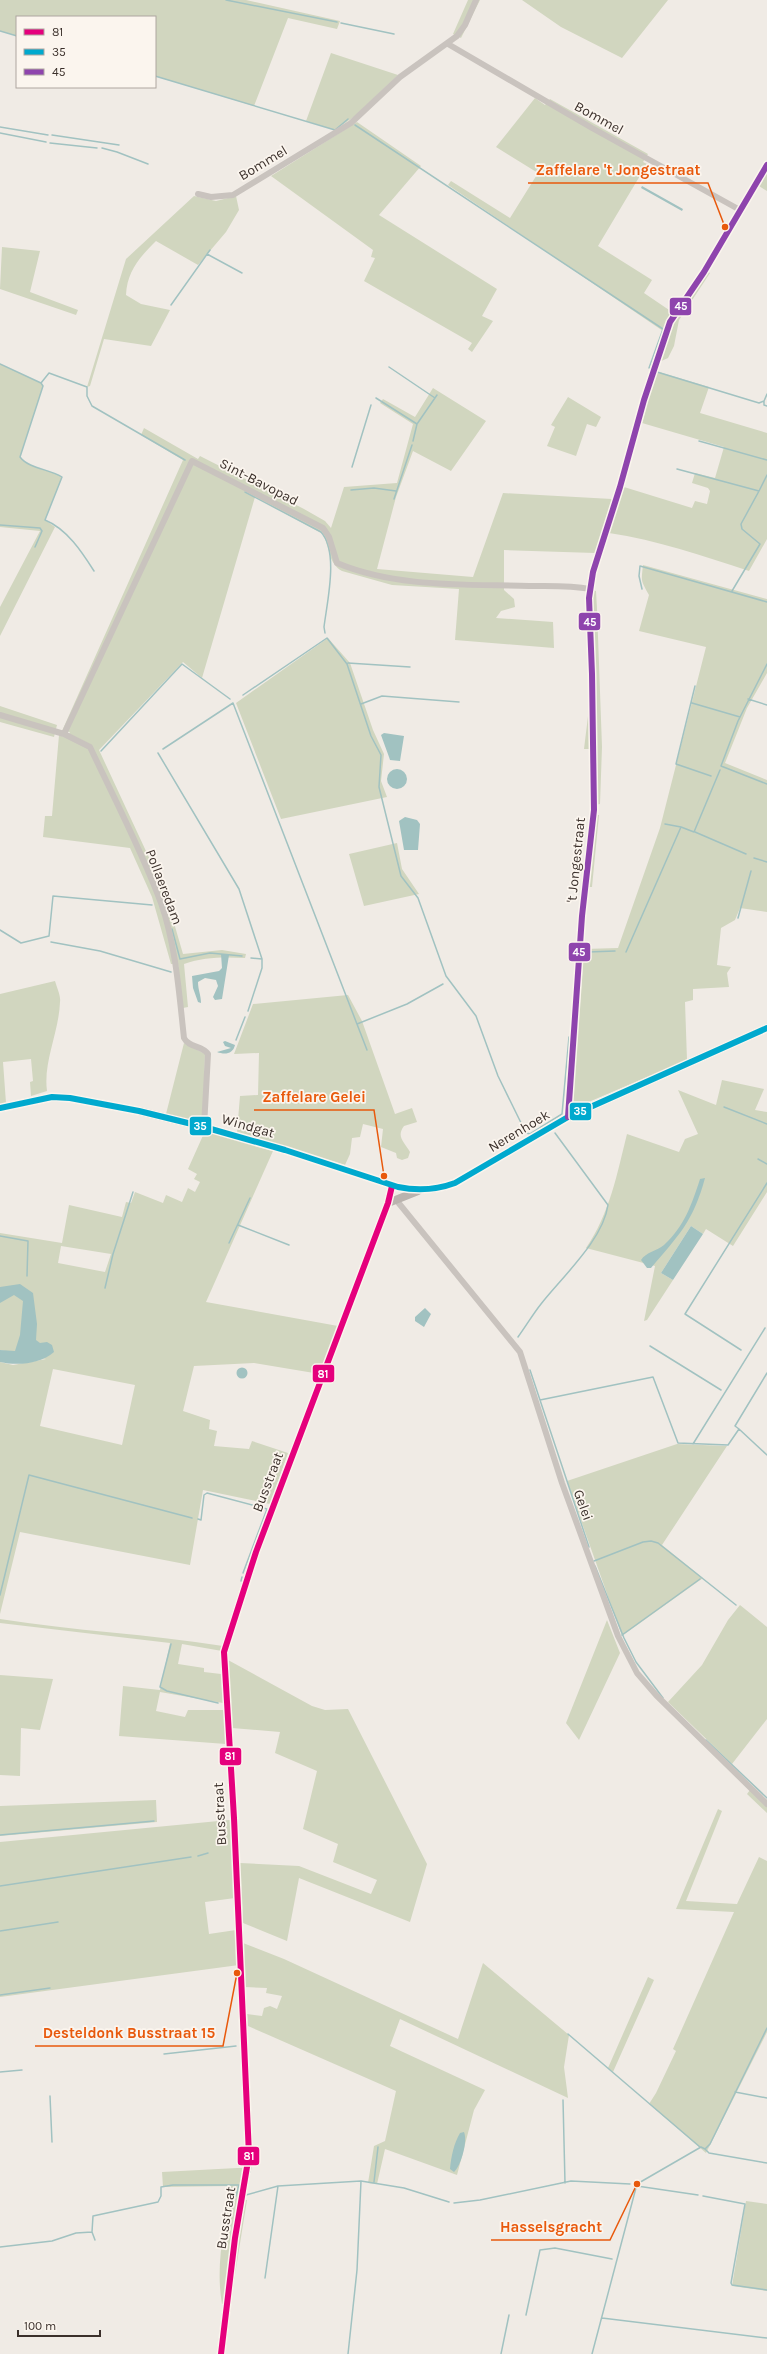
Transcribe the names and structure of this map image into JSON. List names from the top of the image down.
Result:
{
  "streets": {
    "street": [
      "Bommel",
      "Sint-Bavopad",
      "'t Jongestraat",
      "Pollaeredam",
      "Windgat",
      "Nerenhoek",
      "Busstraat",
      "Gelei"
    ]
  },
  "crossings": [
    ["Bommel", "'t Jongestraat"],
    ["Sint-Bavopad", "'t Jongestraat"],
    ["Sint-Bavopad", "Pollaeredam"],
    ["'t Jongestraat", "Nerenhoek"],
    ["Pollaeredam", "Windgat"],
    ["Windgat", "Nerenhoek"],
    ["Windgat", "Busstraat"],
    ["Nerenhoek", "Busstraat"]
  ],
  "places": [
    "Zaffelare 't Jongestraat",
    "Zaffelare Gelei",
    "Desteldonk Busstraat 15",
    "Hasselsgracht"
  ],
  "lines": ["transit line 45", "transit line 35", "transit line 81"],
  "legend": ["81", "35", "45"],
  "scale_bar": "100 m"
}
